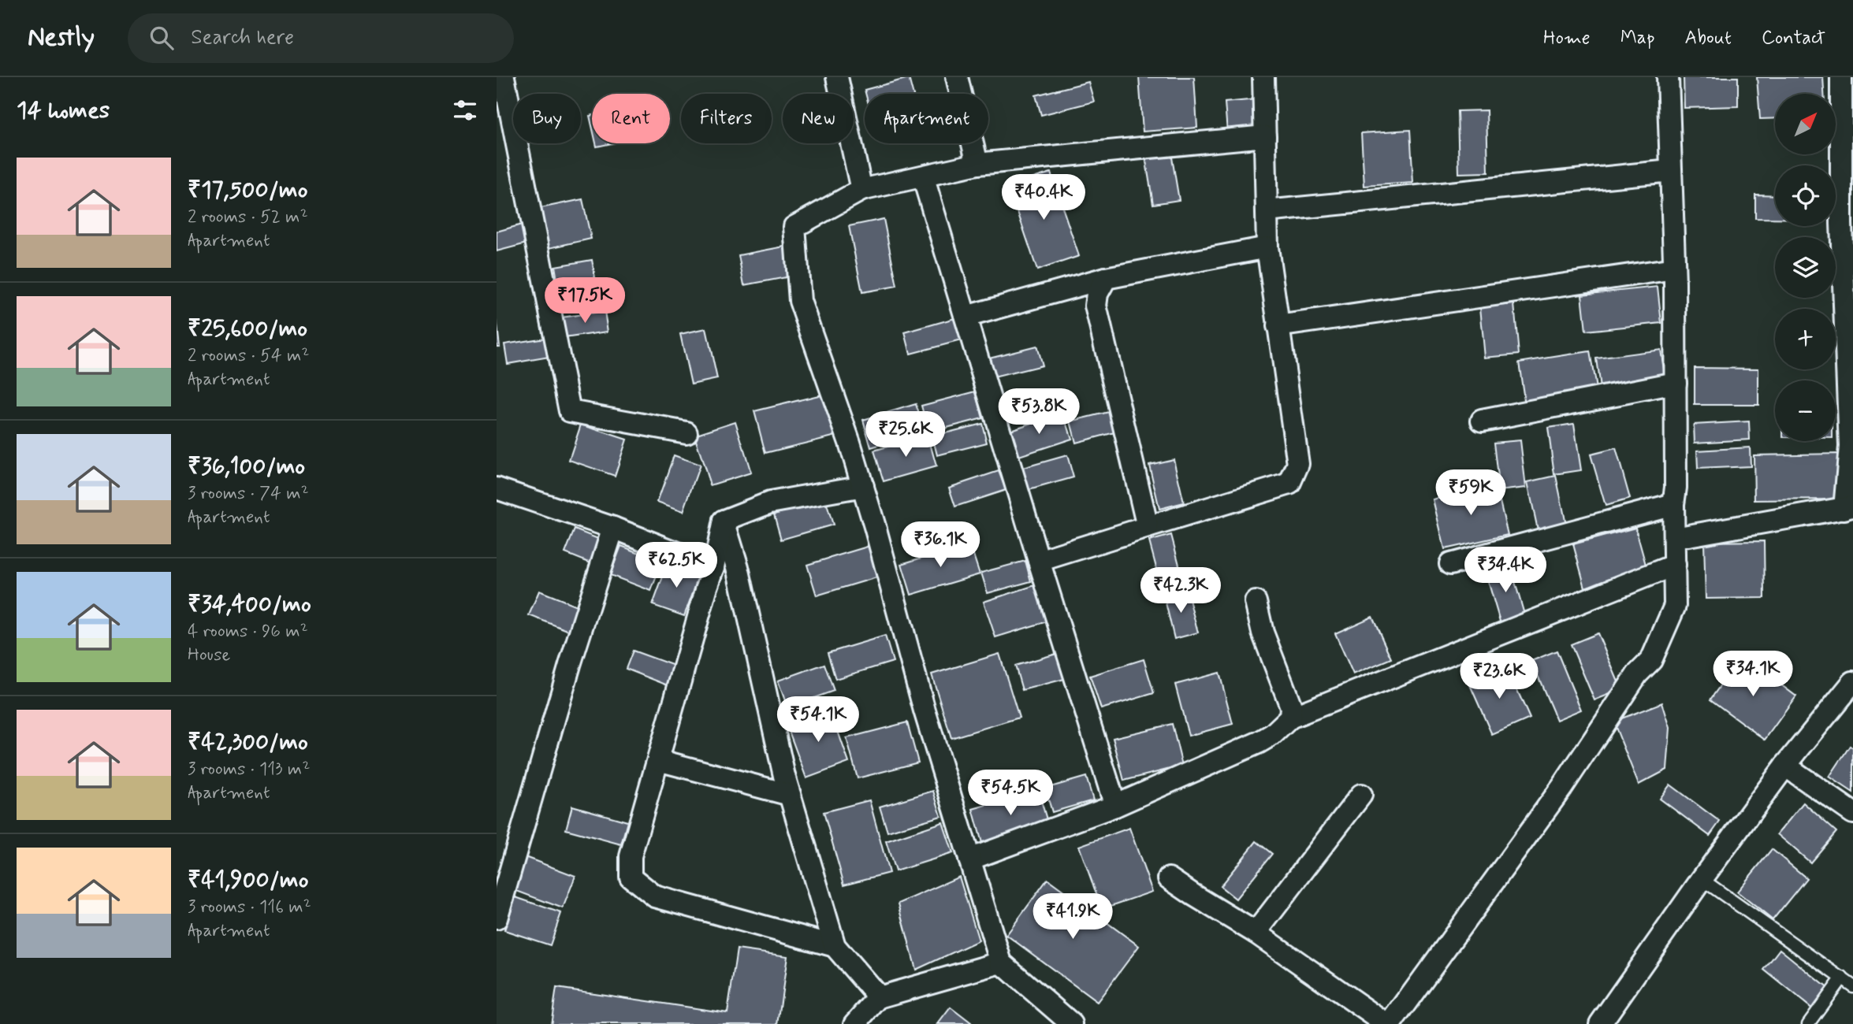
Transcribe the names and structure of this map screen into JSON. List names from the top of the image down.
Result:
{
  "north": "top right",
  "page": {
    "header": "Nestly",
    "search": "Search here",
    "nav": [
      "Home",
      "Map",
      "About",
      "Contact"
    ],
    "heading": "14 homes",
    "map_buttons": ["+", "−"],
    "chip": [
      "Buy",
      "Rent",
      "Filters",
      "New",
      "Apartment"
    ],
    "list": [
      {
        "name": "₹17,500/mo",
        "note": "2 rooms · 52 m² · Apartment"
      },
      {
        "name": "₹25,600/mo",
        "note": "2 rooms · 54 m² · Apartment"
      },
      {
        "name": "₹36,100/mo",
        "note": "3 rooms · 74 m² · Apartment"
      },
      {
        "name": "₹34,400/mo",
        "note": "4 rooms · 96 m² · House"
      },
      {
        "name": "₹42,300/mo",
        "note": "3 rooms · 113 m² · Apartment"
      },
      {
        "name": "₹41,900/mo",
        "note": "3 rooms · 116 m² · Apartment"
      }
    ],
    "price": [
      "₹40.4K",
      "₹17.5K",
      "₹53.8K",
      "₹25.6K",
      "₹59K",
      "₹36.1K",
      "₹62.5K",
      "₹34.4K",
      "₹42.3K",
      "₹34.1K",
      "₹23.6K",
      "₹54.1K",
      "₹54.5K",
      "₹41.9K"
    ]
  }
}
